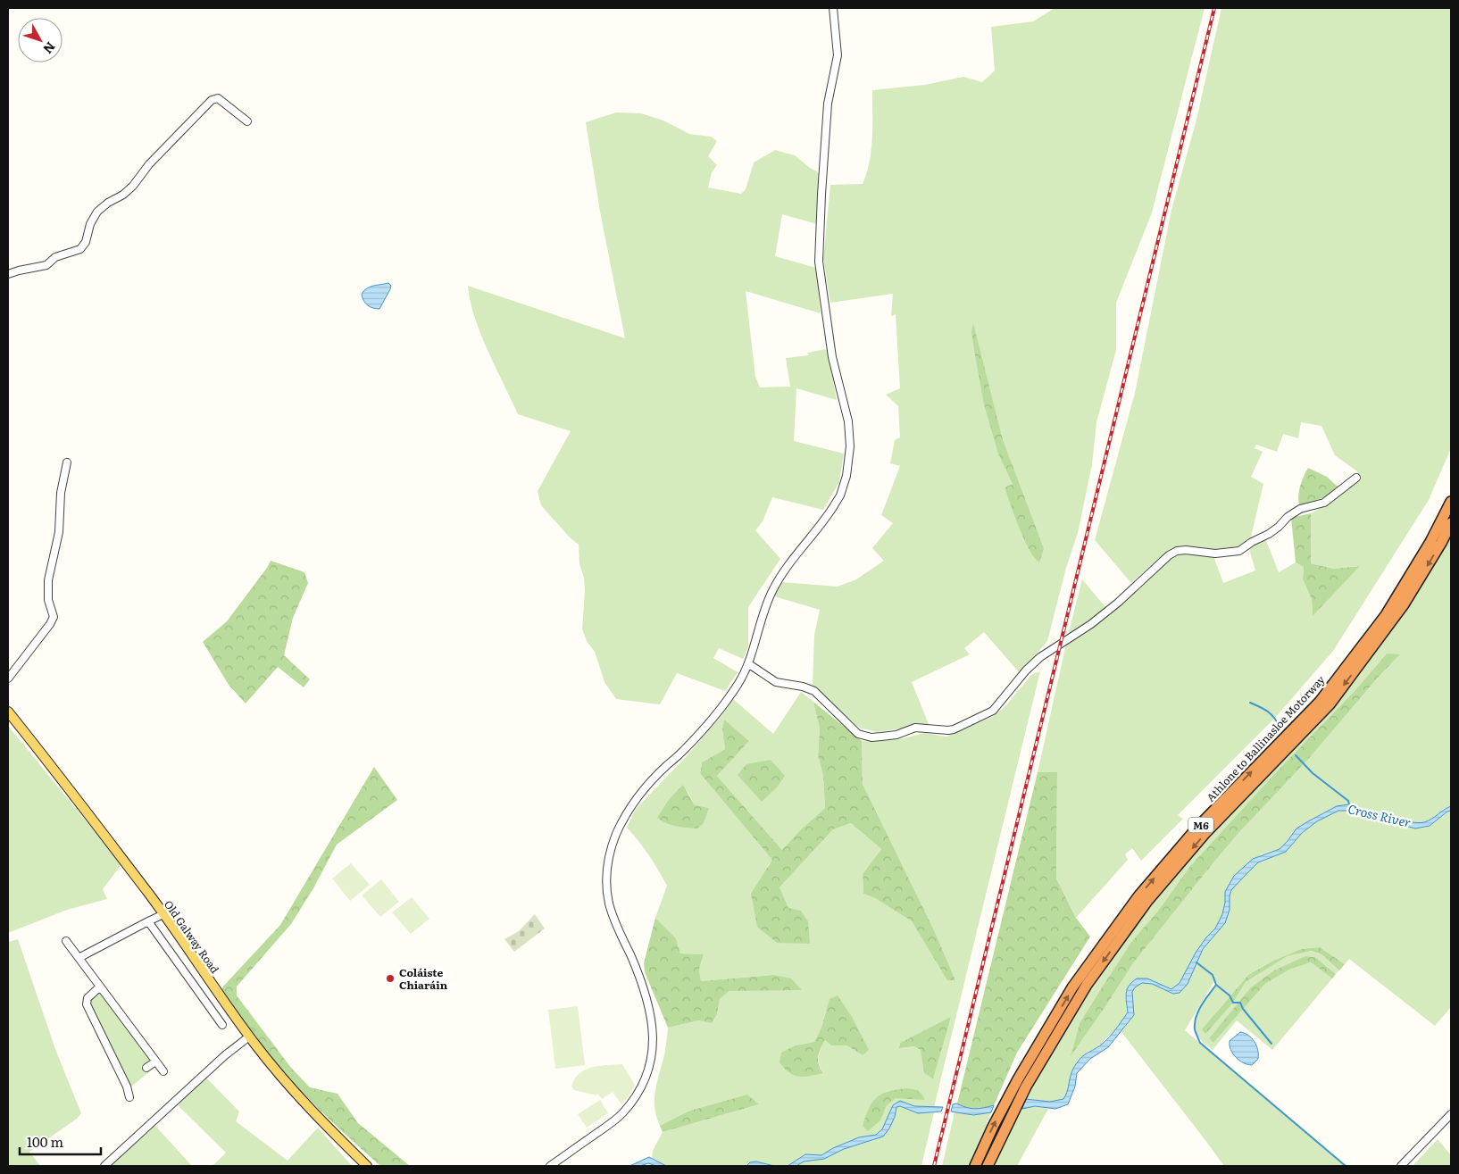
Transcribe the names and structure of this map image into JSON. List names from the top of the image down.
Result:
{
  "streets": {
    "highway": ["Athlone to Ballinasloe Motorway", "M6"],
    "main road": ["Old Galway Road"]
  },
  "water": ["Cross River"],
  "places": ["Coláiste Chiaráin"],
  "scale_bar": "100 m",
  "north": "bottom right"
}
